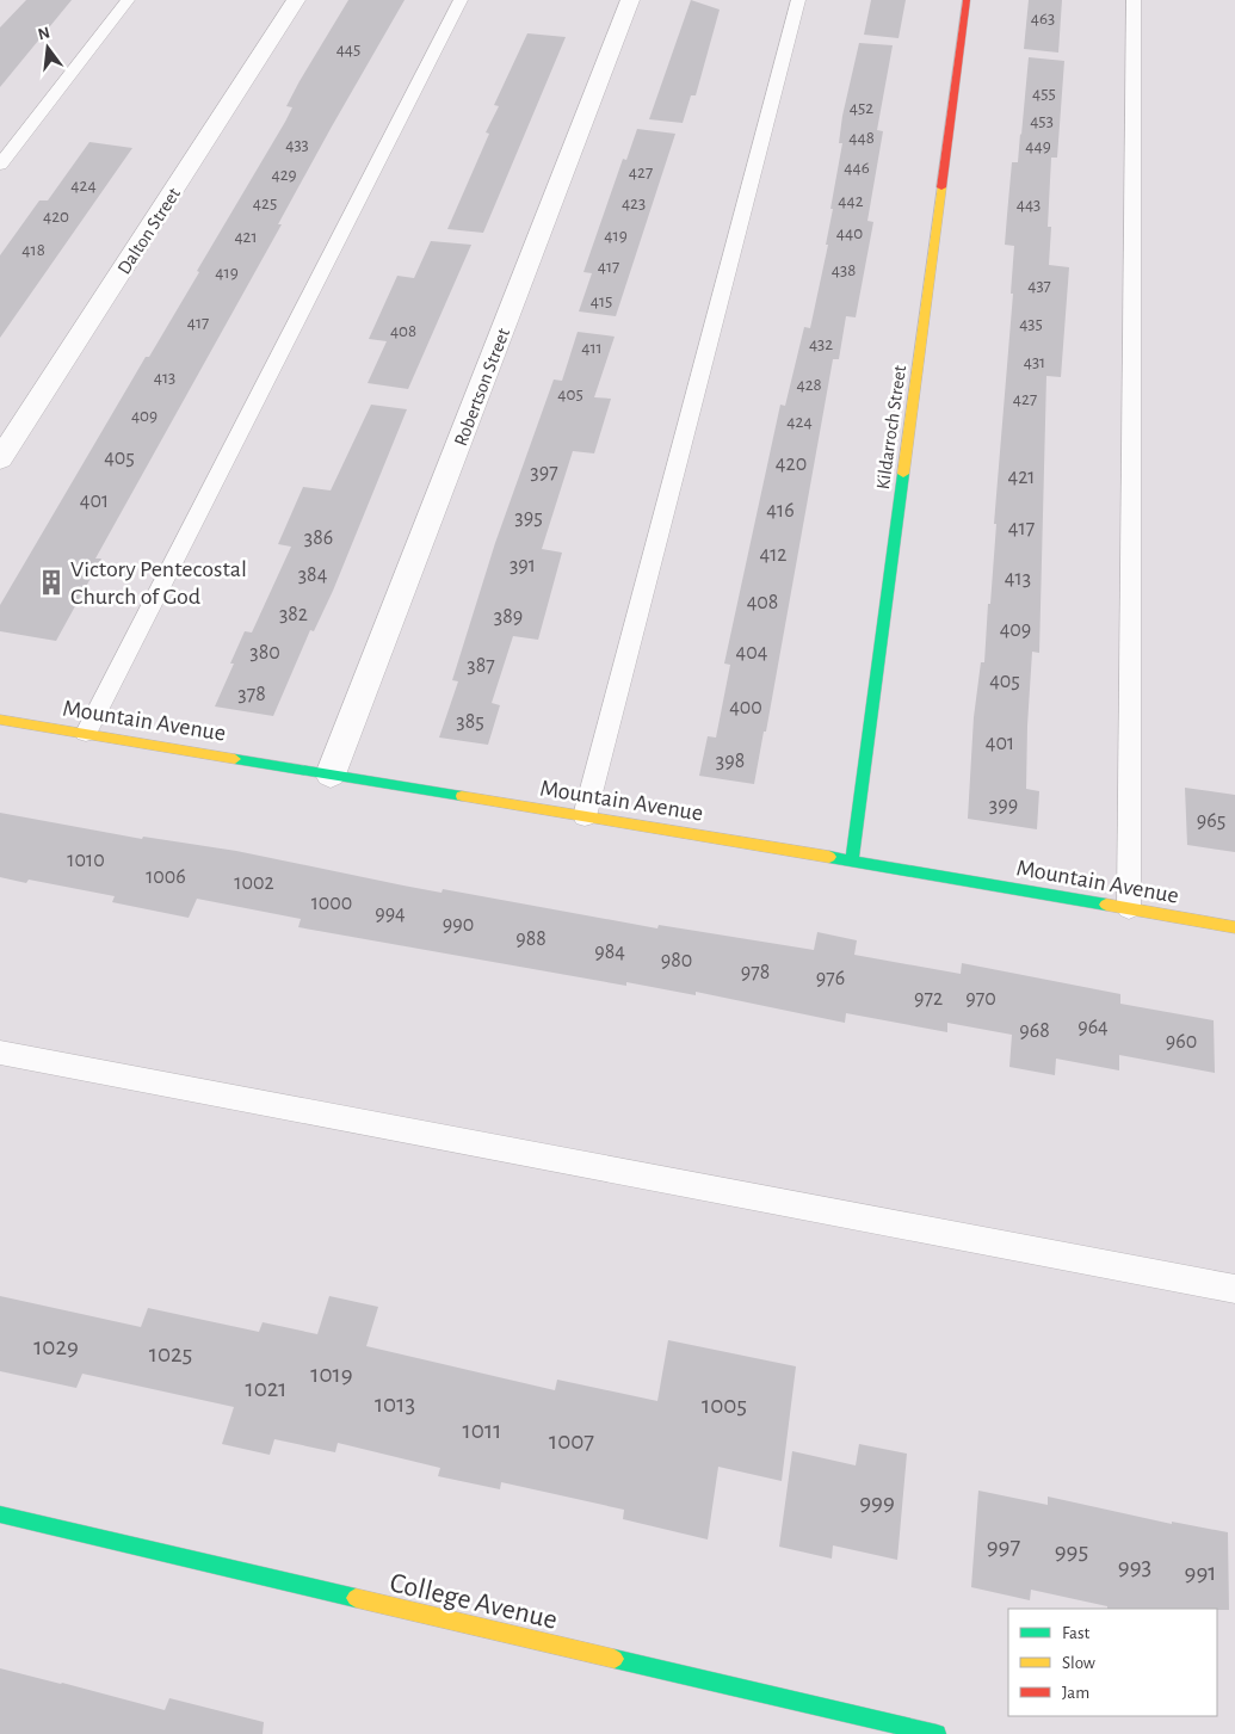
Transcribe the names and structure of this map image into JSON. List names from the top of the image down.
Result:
{
  "streets": {
    "street": [
      "Dalton Street",
      "Robertson Street",
      "Kildarroch Street",
      "Mountain Avenue",
      "College Avenue"
    ]
  },
  "crossings": [
    ["Robertson Street", "Mountain Avenue"],
    ["Kildarroch Street", "Mountain Avenue"]
  ],
  "places": {
    "building": ["Victory Pentecostal Church of God"]
  },
  "house_numbers": [
    "463",
    "445",
    "455",
    "452",
    "453",
    "448",
    "433",
    "449",
    "446",
    "427",
    "429",
    "424",
    "442",
    "425",
    "423",
    "443",
    "420",
    "440",
    "419",
    "421",
    "418",
    "417",
    "438",
    "419",
    "437",
    "415",
    "417",
    "435",
    "408",
    "432",
    "411",
    "431",
    "413",
    "428",
    "405",
    "427",
    "409",
    "424",
    "405",
    "420",
    "397",
    "421",
    "401",
    "416",
    "395",
    "417",
    "386",
    "412",
    "391",
    "384",
    "413",
    "408",
    "382",
    "389",
    "409",
    "380",
    "404",
    "387",
    "405",
    "378",
    "400",
    "385",
    "401",
    "398",
    "399",
    "965",
    "1010",
    "1006",
    "1002",
    "1000",
    "994",
    "990",
    "988",
    "984",
    "980",
    "978",
    "976",
    "972",
    "970",
    "964",
    "968",
    "960",
    "1029",
    "1025",
    "1019",
    "1021",
    "1013",
    "1005",
    "1011",
    "1007",
    "999",
    "997",
    "995",
    "993",
    "991"
  ],
  "legend": ["Fast", "Slow", "Jam"],
  "north": "top"
}
